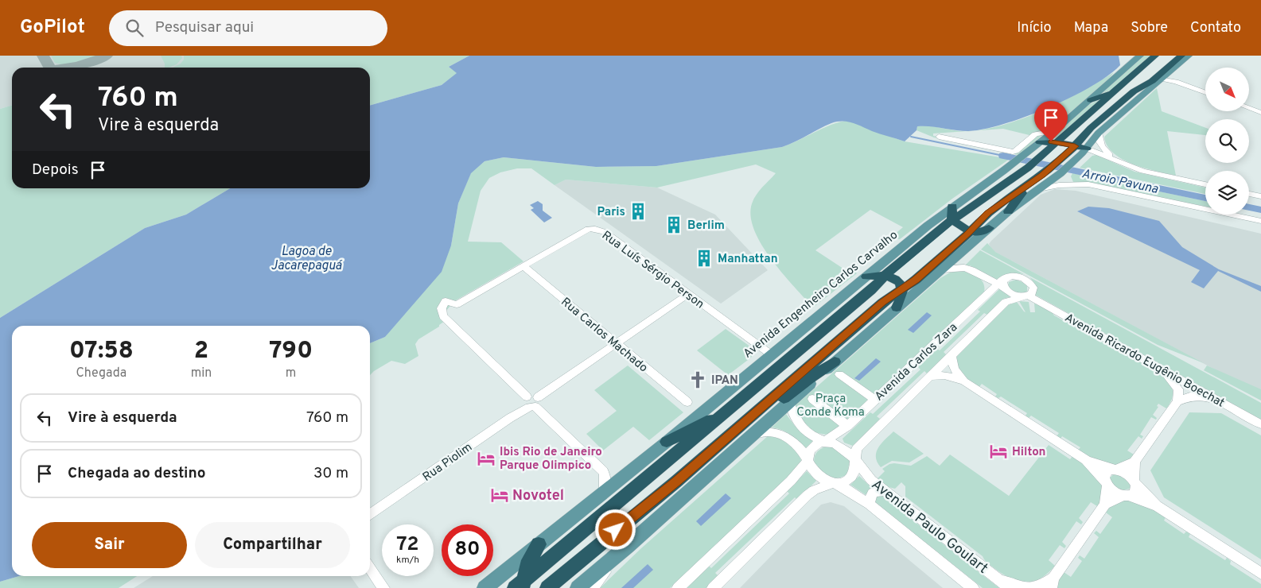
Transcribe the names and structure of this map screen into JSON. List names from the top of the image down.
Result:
{
  "streets": {
    "main road": ["Avenida Engenheiro Carlos Carvalho"],
    "street": [
      "Rua Luís Sérgio Person",
      "Rua Carlos Machado",
      "Avenida Ricardo Eugênio Boechat",
      "Avenida Carlos Zara",
      "Rua Piolim",
      "Avenida Paulo Goulart"
    ]
  },
  "crossings": [
    ["Rua Luís Sérgio Person", "Avenida Engenheiro Carlos Carvalho"],
    ["Rua Luís Sérgio Person", "Rua Carlos Machado"],
    ["Rua Luís Sérgio Person", "Rua Piolim"],
    ["Rua Carlos Machado", "Rua Piolim"],
    ["Avenida Ricardo Eugênio Boechat", "Avenida Carlos Zara"],
    ["Avenida Carlos Zara", "Avenida Paulo Goulart"]
  ],
  "water": ["Arroio Pavuna", "Lagoa de Jacarepaguá"],
  "parks": ["Praça Conde Koma"],
  "places": {
    "building": ["Paris", "Berlim", "Manhattan"],
    "church": ["IPAN"],
    "hotel": ["Hilton", "Ibis Rio de Janeiro Parque Olimpico", "Novotel"]
  },
  "north": "bottom right",
  "page": {
    "header": "GoPilot",
    "search": "Pesquisar aqui",
    "nav": [
      "Início",
      "Mapa",
      "Sobre",
      "Contato"
    ],
    "turn": ["760 m", "Vire à esquerda"],
    "then": "Depois",
    "eta": [
      "07:58",
      "Chegada",
      "2",
      "min",
      "790",
      "m"
    ],
    "list": [
      {
        "name": "Vire à esquerda",
        "value": "760 m"
      },
      {
        "name": "Chegada ao destino",
        "value": "30 m"
      }
    ],
    "buttons": ["Sair", "Compartilhar"],
    "speed": "72 km/h",
    "limit": "80"
  }
}
